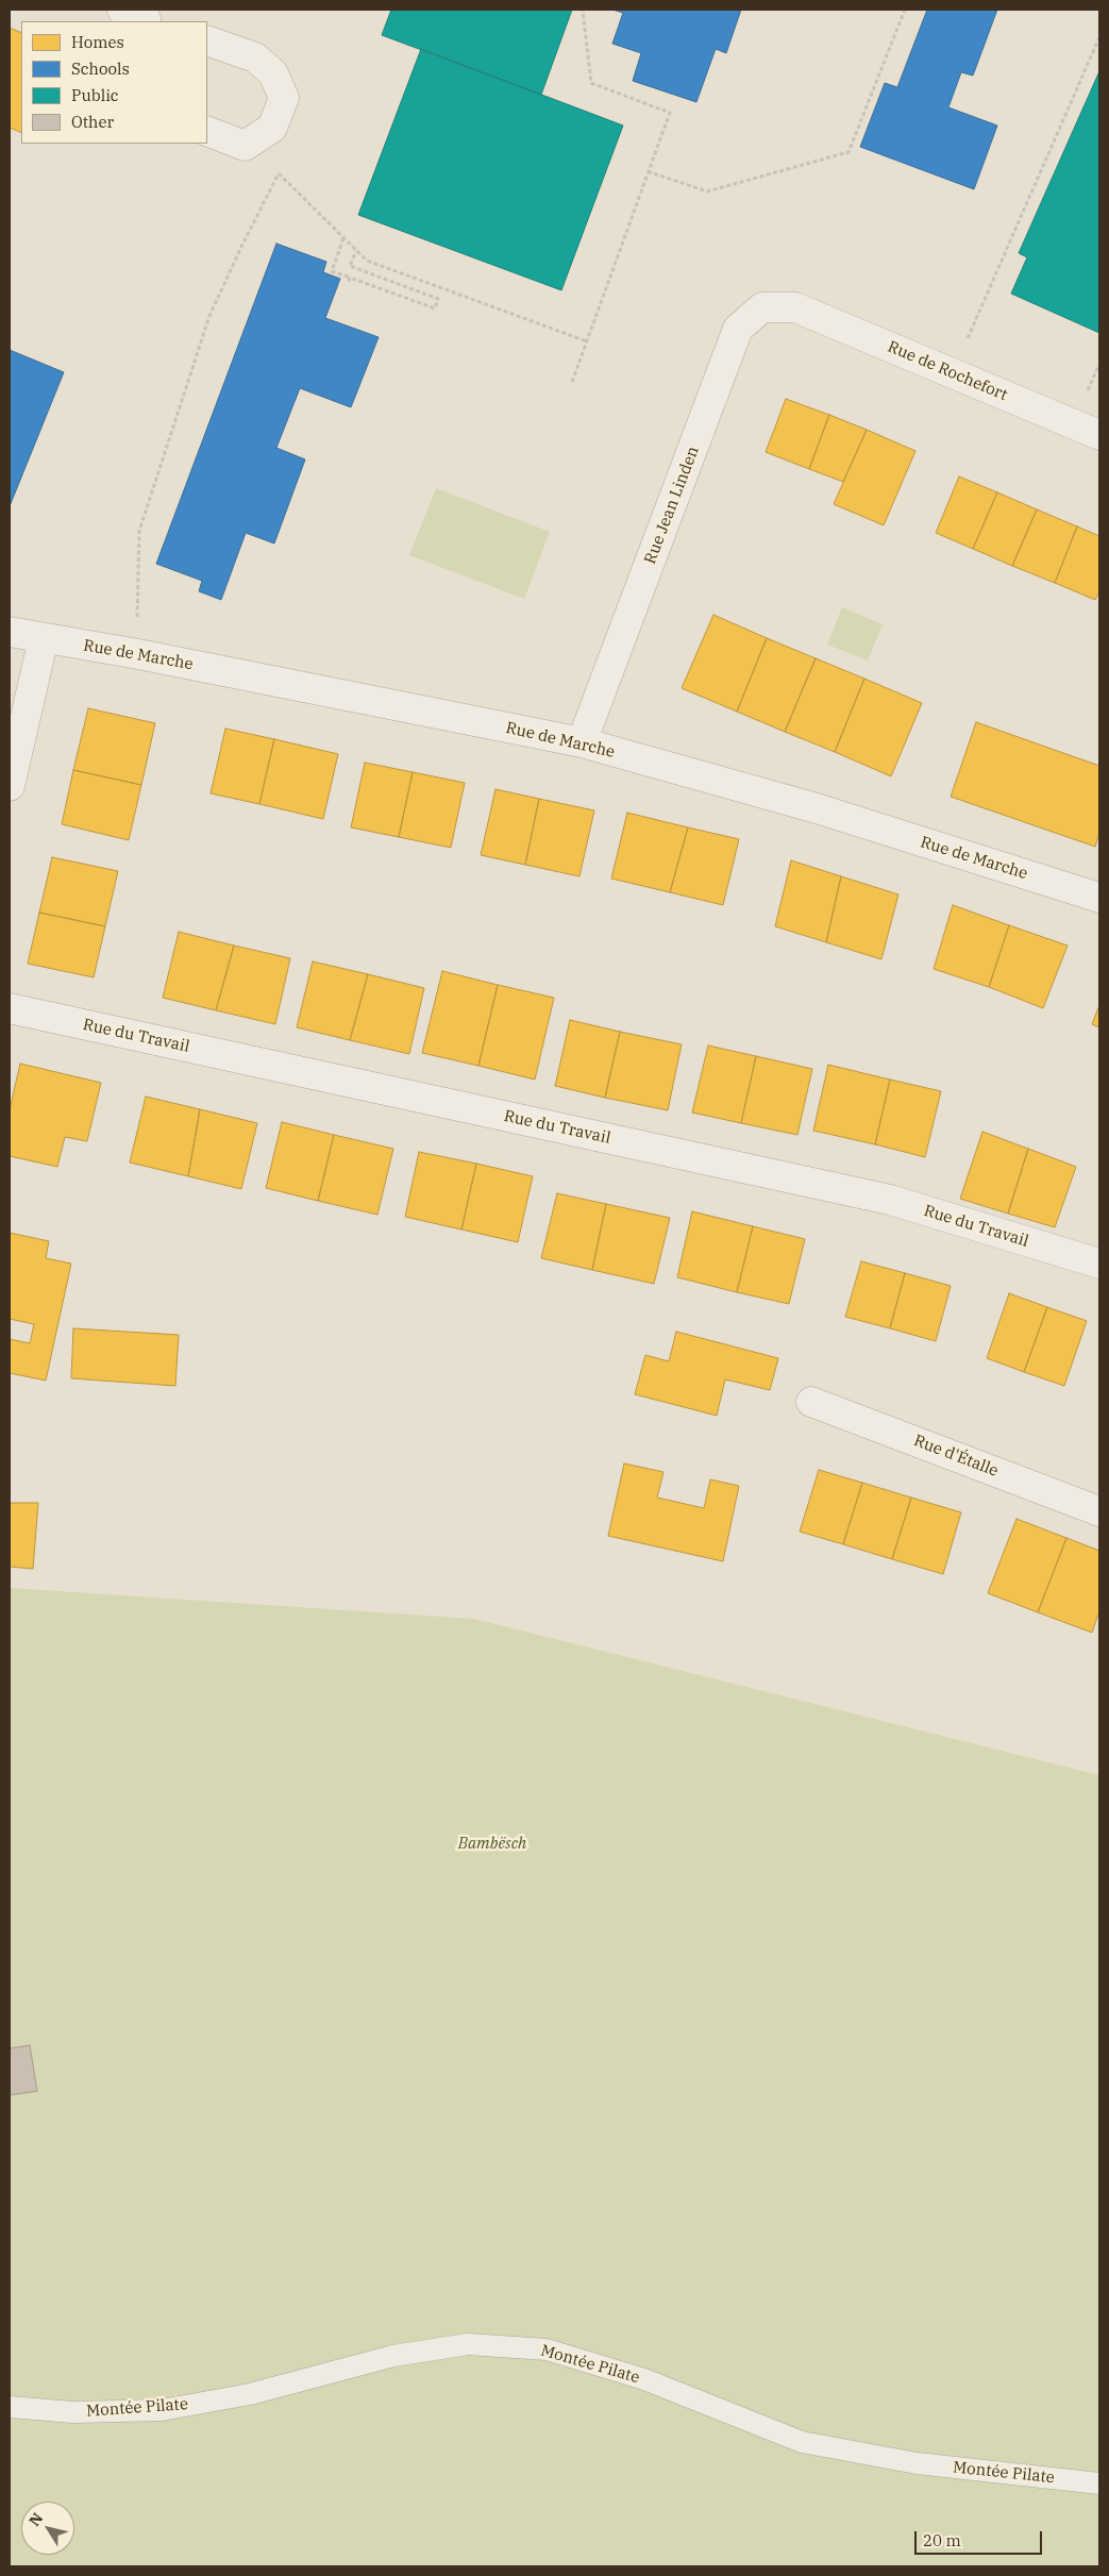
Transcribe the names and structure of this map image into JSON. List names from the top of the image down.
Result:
{
  "streets": {
    "street": [
      "Rue de Rochefort",
      "Rue Jean Linden",
      "Rue de Marche",
      "Rue du Travail",
      "Rue d'Étalle"
    ],
    "lane": ["Montée Pilate"]
  },
  "crossings": [
    ["Rue de Rochefort", "Rue Jean Linden"],
    ["Rue Jean Linden", "Rue de Marche"]
  ],
  "parks": ["Bambësch"],
  "legend": [
    "Homes",
    "Schools",
    "Public",
    "Other"
  ],
  "scale_bar": "20 m",
  "north": "top left"
}
